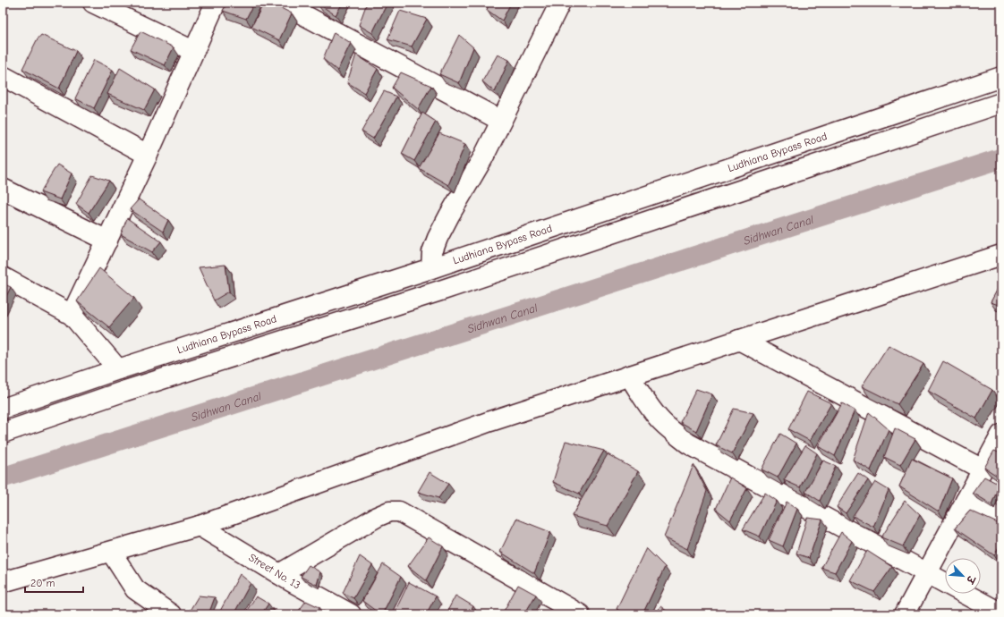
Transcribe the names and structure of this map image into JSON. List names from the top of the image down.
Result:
{
  "streets": {
    "main road": ["Ludhiana Bypass Road", "Street No. 13"]
  },
  "water": ["Sidhwan Canal"],
  "scale_bar": "20 m",
  "north": "bottom right"
}
